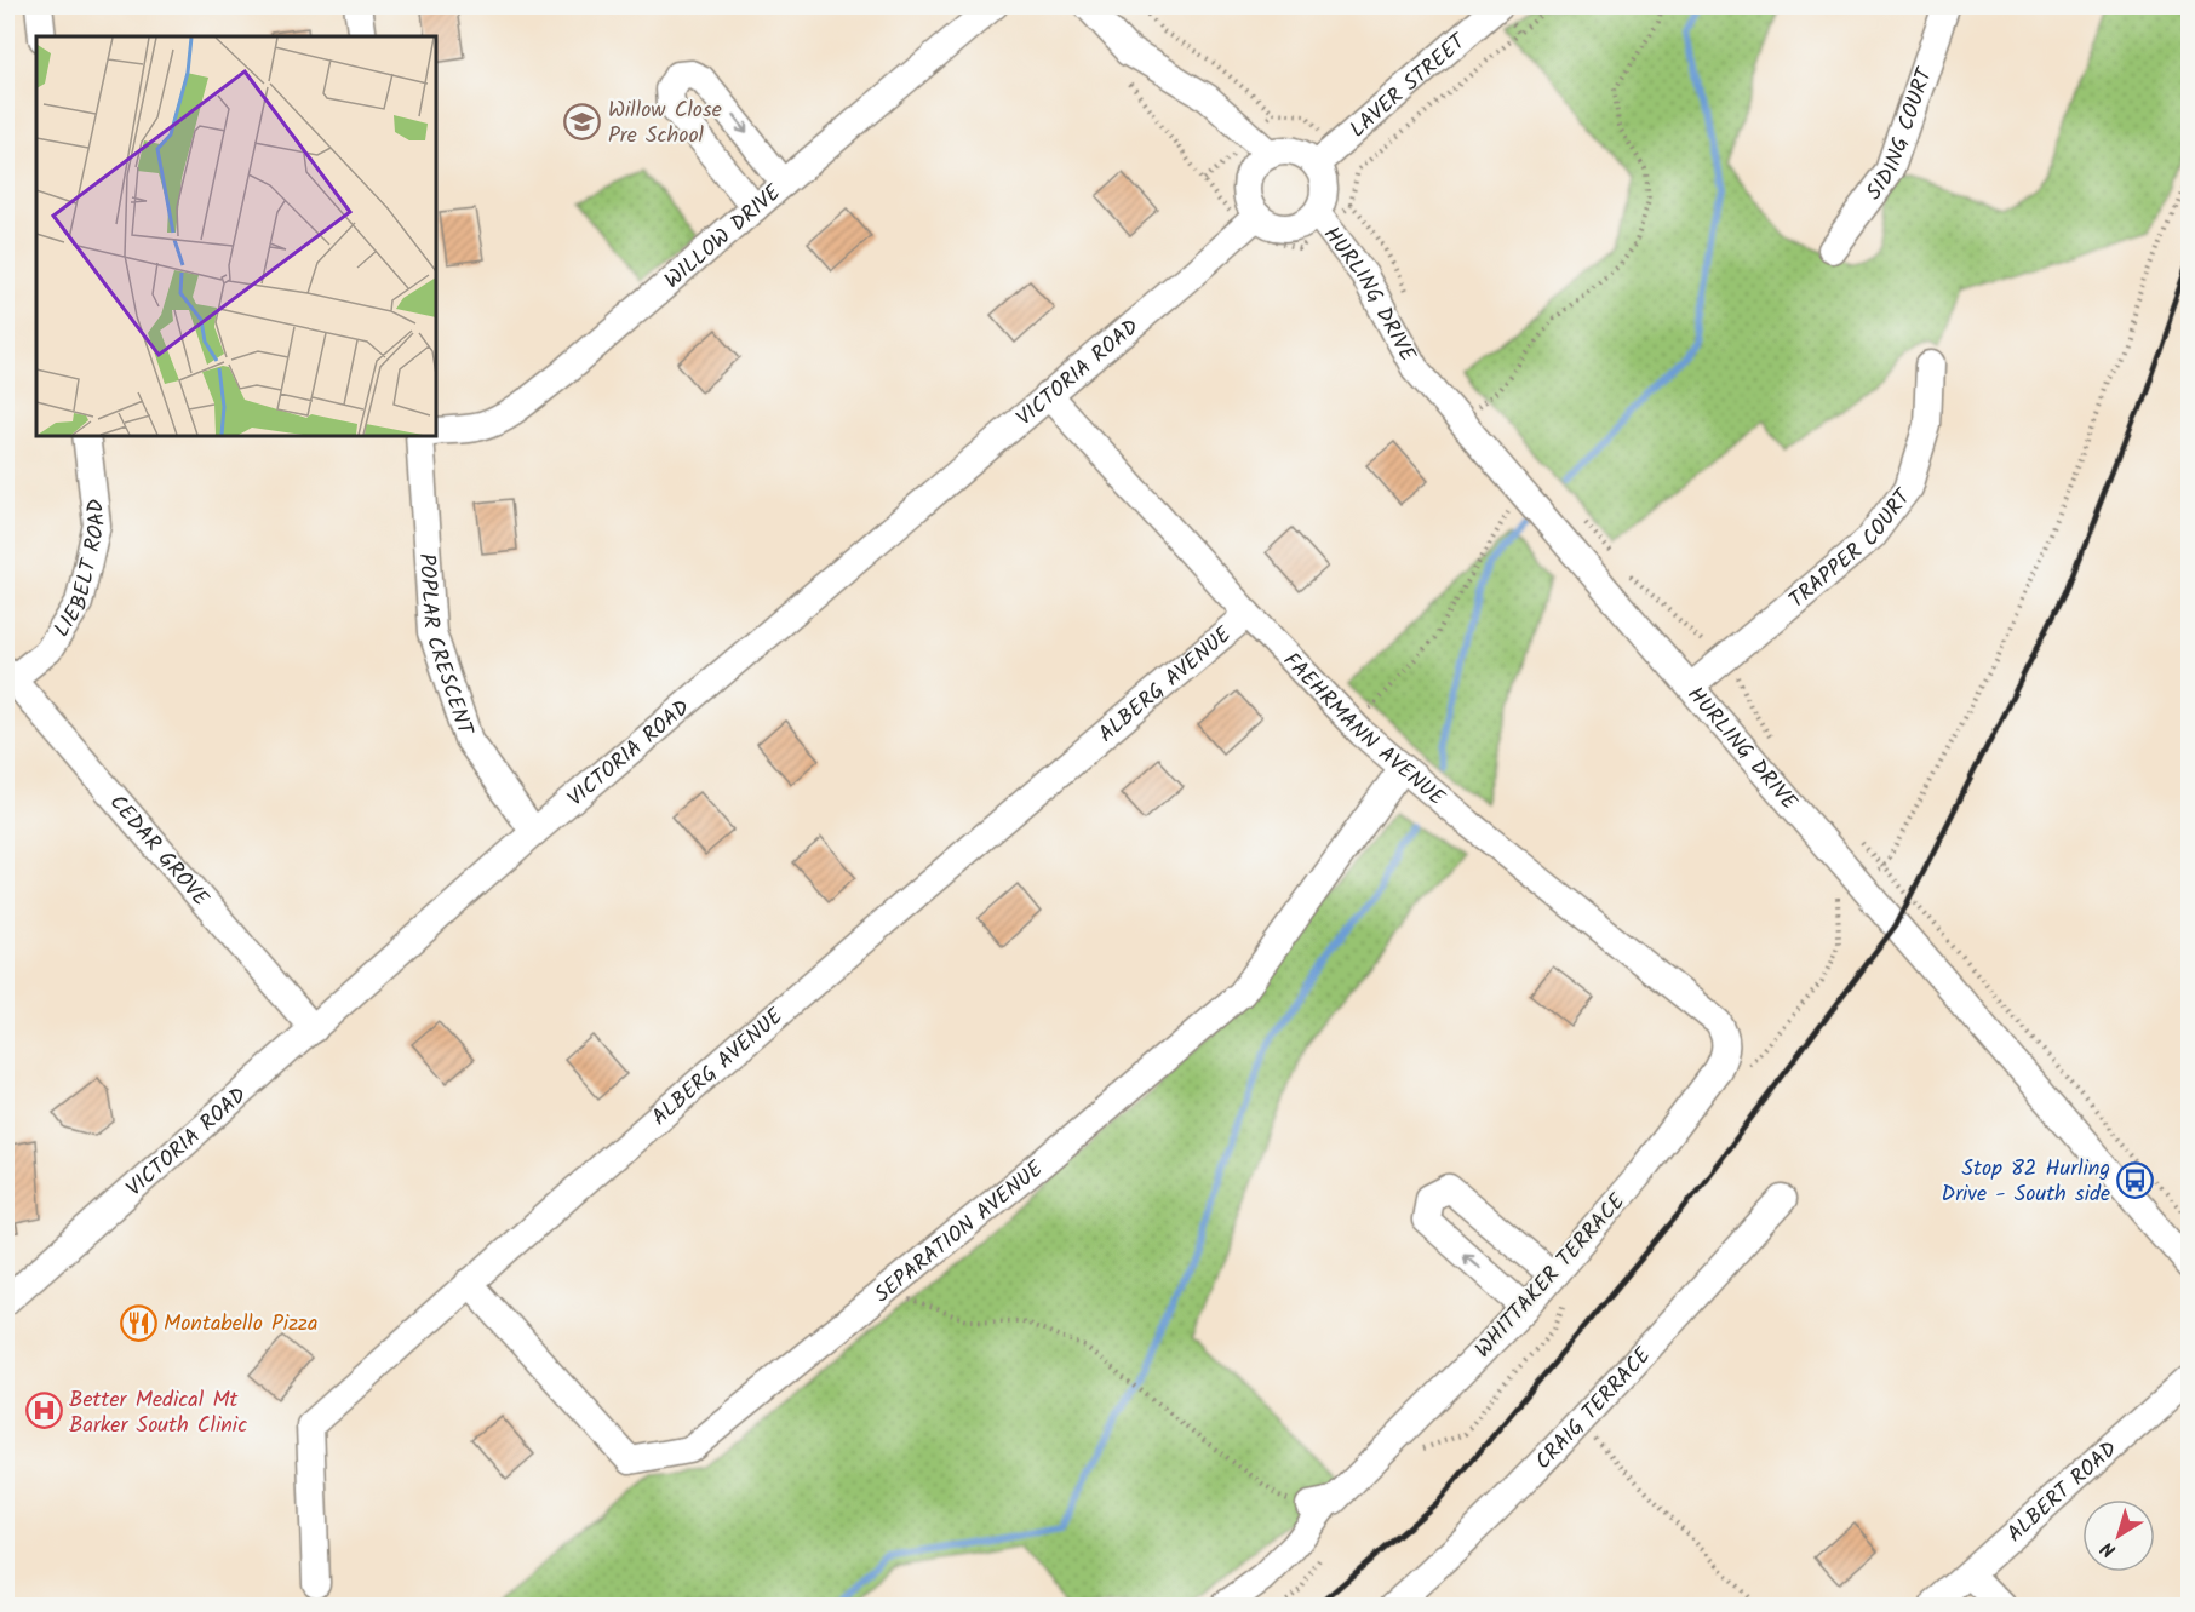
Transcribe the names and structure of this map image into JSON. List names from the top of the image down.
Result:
{
  "streets": {
    "street": [
      "LAVER STREET",
      "SIDING COURT",
      "WILLOW DRIVE",
      "HURLING DRIVE",
      "VICTORIA ROAD",
      "TRAPPER COURT",
      "LIEBELT ROAD",
      "POPLAR CRESCENT",
      "ALBERG AVENUE",
      "FAEHRMANN AVENUE",
      "CEDAR GROVE",
      "SEPARATION AVENUE",
      "WHITTAKER TERRACE",
      "CRAIG TERRACE",
      "ALBERT ROAD"
    ]
  },
  "crossings": [
    ["LAVER STREET", "HURLING DRIVE"],
    ["LAVER STREET", "VICTORIA ROAD"],
    ["HURLING DRIVE", "VICTORIA ROAD"],
    ["HURLING DRIVE", "TRAPPER COURT"],
    ["VICTORIA ROAD", "POPLAR CRESCENT"],
    ["VICTORIA ROAD", "FAEHRMANN AVENUE"],
    ["VICTORIA ROAD", "CEDAR GROVE"],
    ["LIEBELT ROAD", "CEDAR GROVE"],
    ["ALBERG AVENUE", "FAEHRMANN AVENUE"],
    ["ALBERG AVENUE", "SEPARATION AVENUE"],
    ["FAEHRMANN AVENUE", "SEPARATION AVENUE"],
    ["FAEHRMANN AVENUE", "WHITTAKER TERRACE"]
  ],
  "places": {
    "school or university": ["Willow Close Pre School"],
    "bus stop": ["Stop 82 Hurling Drive - South side"],
    "restaurant": ["Montabello Pizza"],
    "hospital": ["Better Medical Mt Barker South Clinic"]
  },
  "north": "bottom left"
}
